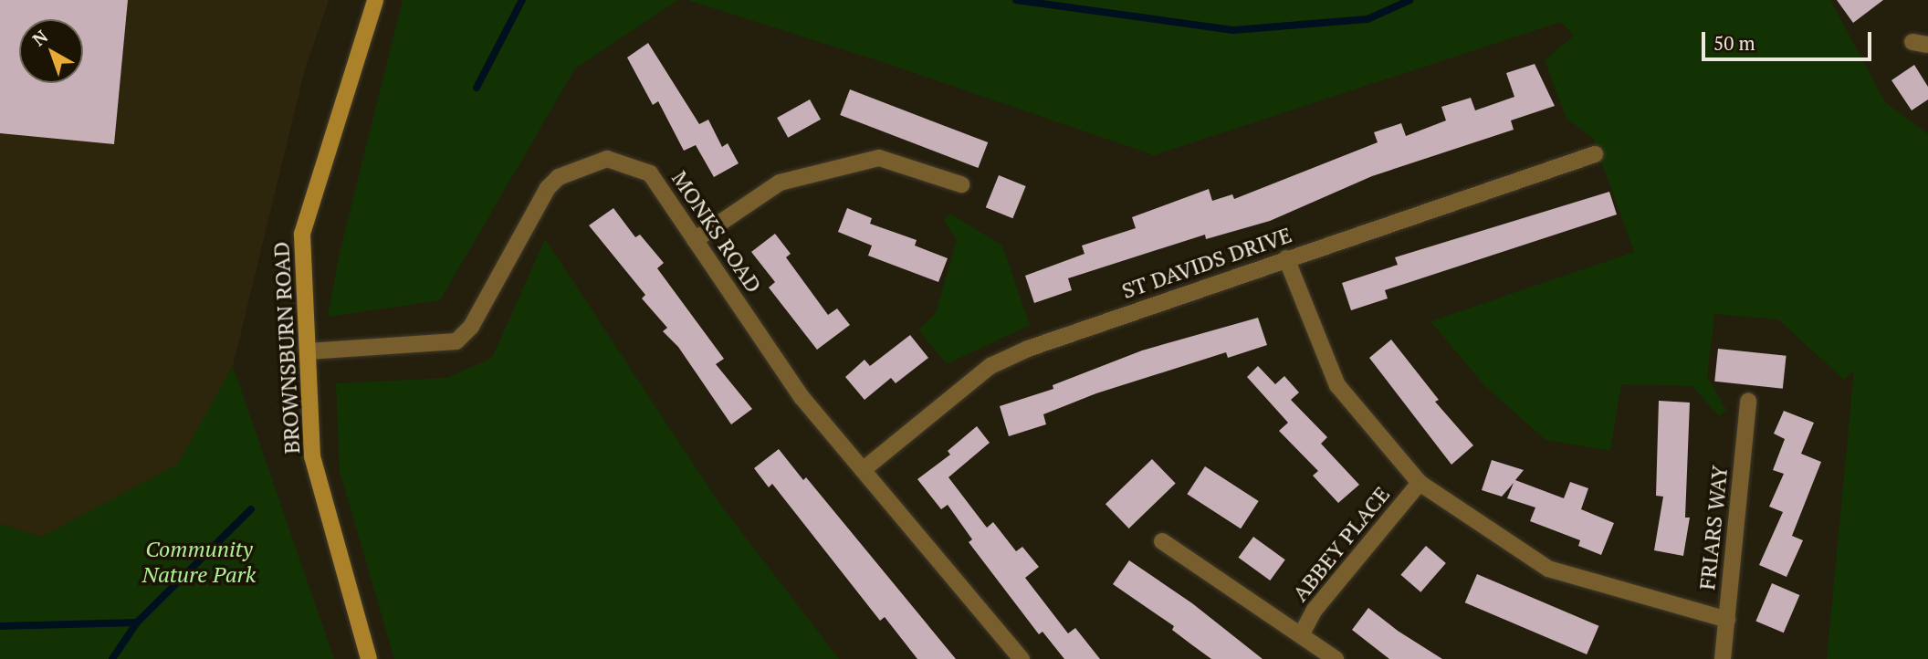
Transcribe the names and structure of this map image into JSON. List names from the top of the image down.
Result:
{
  "streets": {
    "main road": ["BROWNSBURN ROAD"],
    "street": [
      "MONKS ROAD",
      "ST DAVIDS DRIVE",
      "FRIARS WAY",
      "ABBEY PLACE"
    ]
  },
  "crossings": [
    ["MONKS ROAD", "ST DAVIDS DRIVE"],
    ["MONKS ROAD", "BROWNSBURN ROAD"]
  ],
  "parks": ["Community Nature Park"],
  "scale_bar": "50 m",
  "north": "top left"
}
